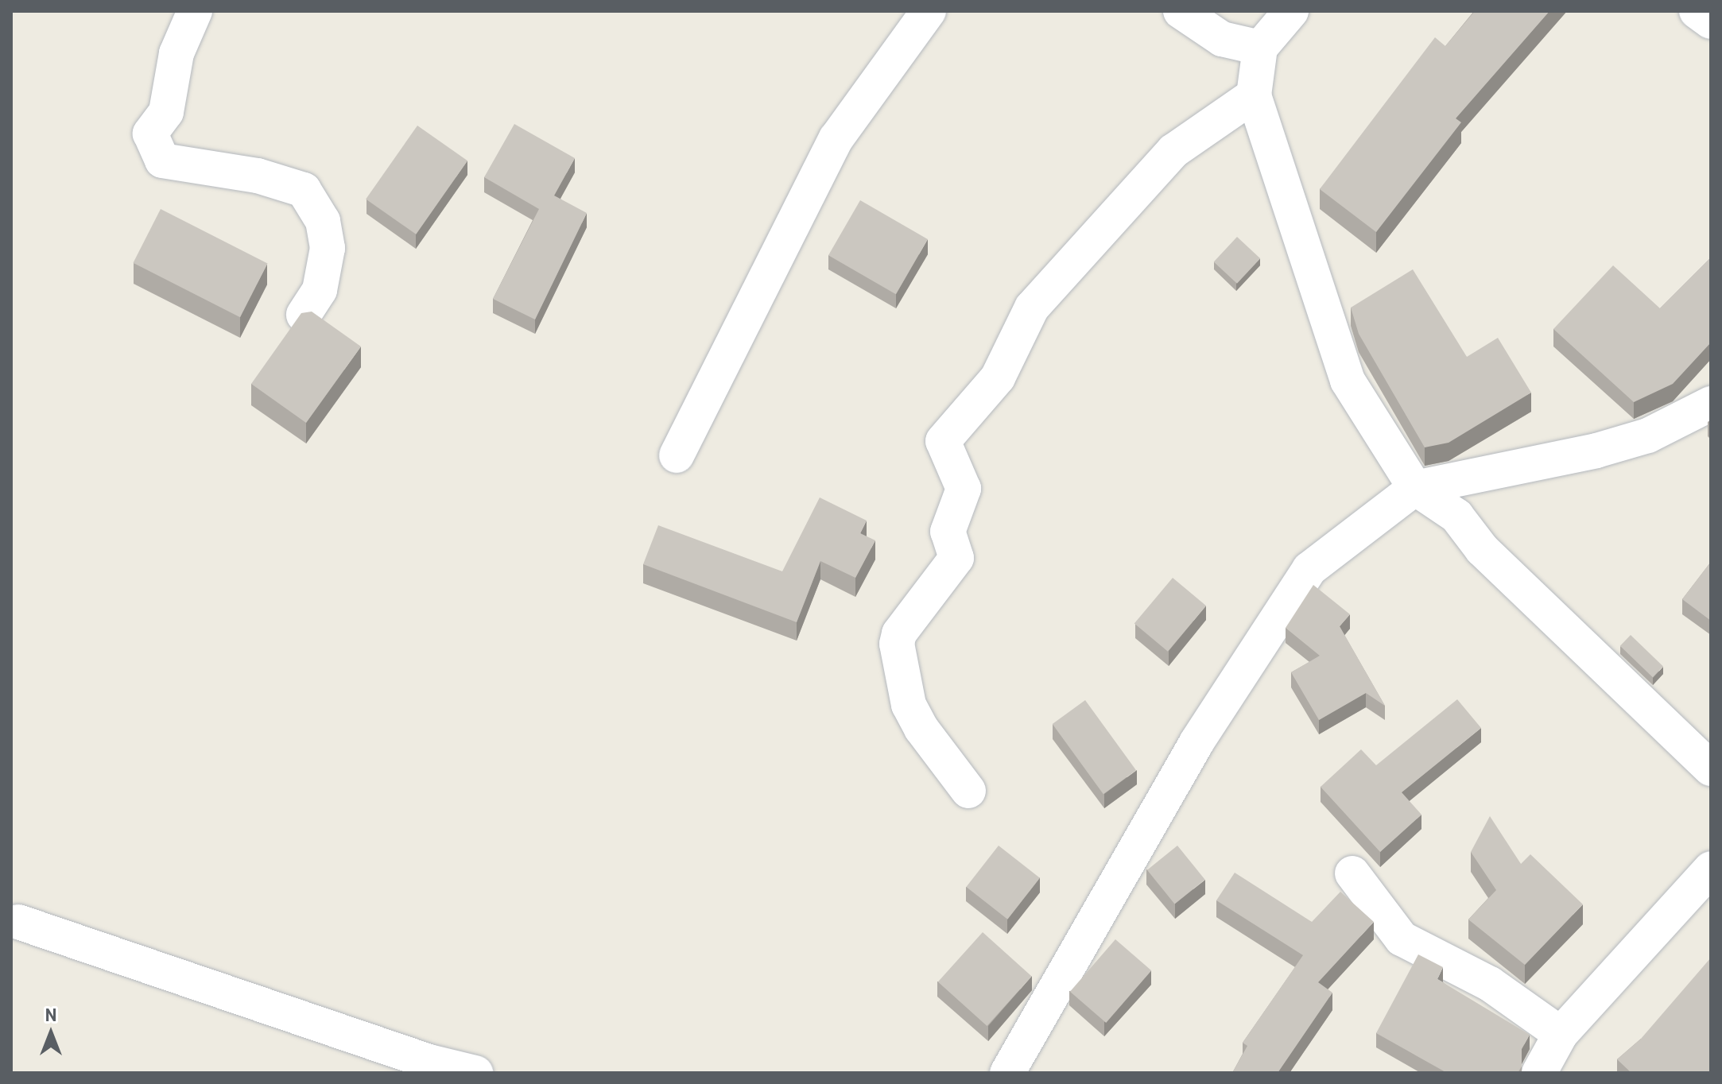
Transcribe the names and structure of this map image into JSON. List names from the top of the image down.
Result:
{
  "north": "top"
}
